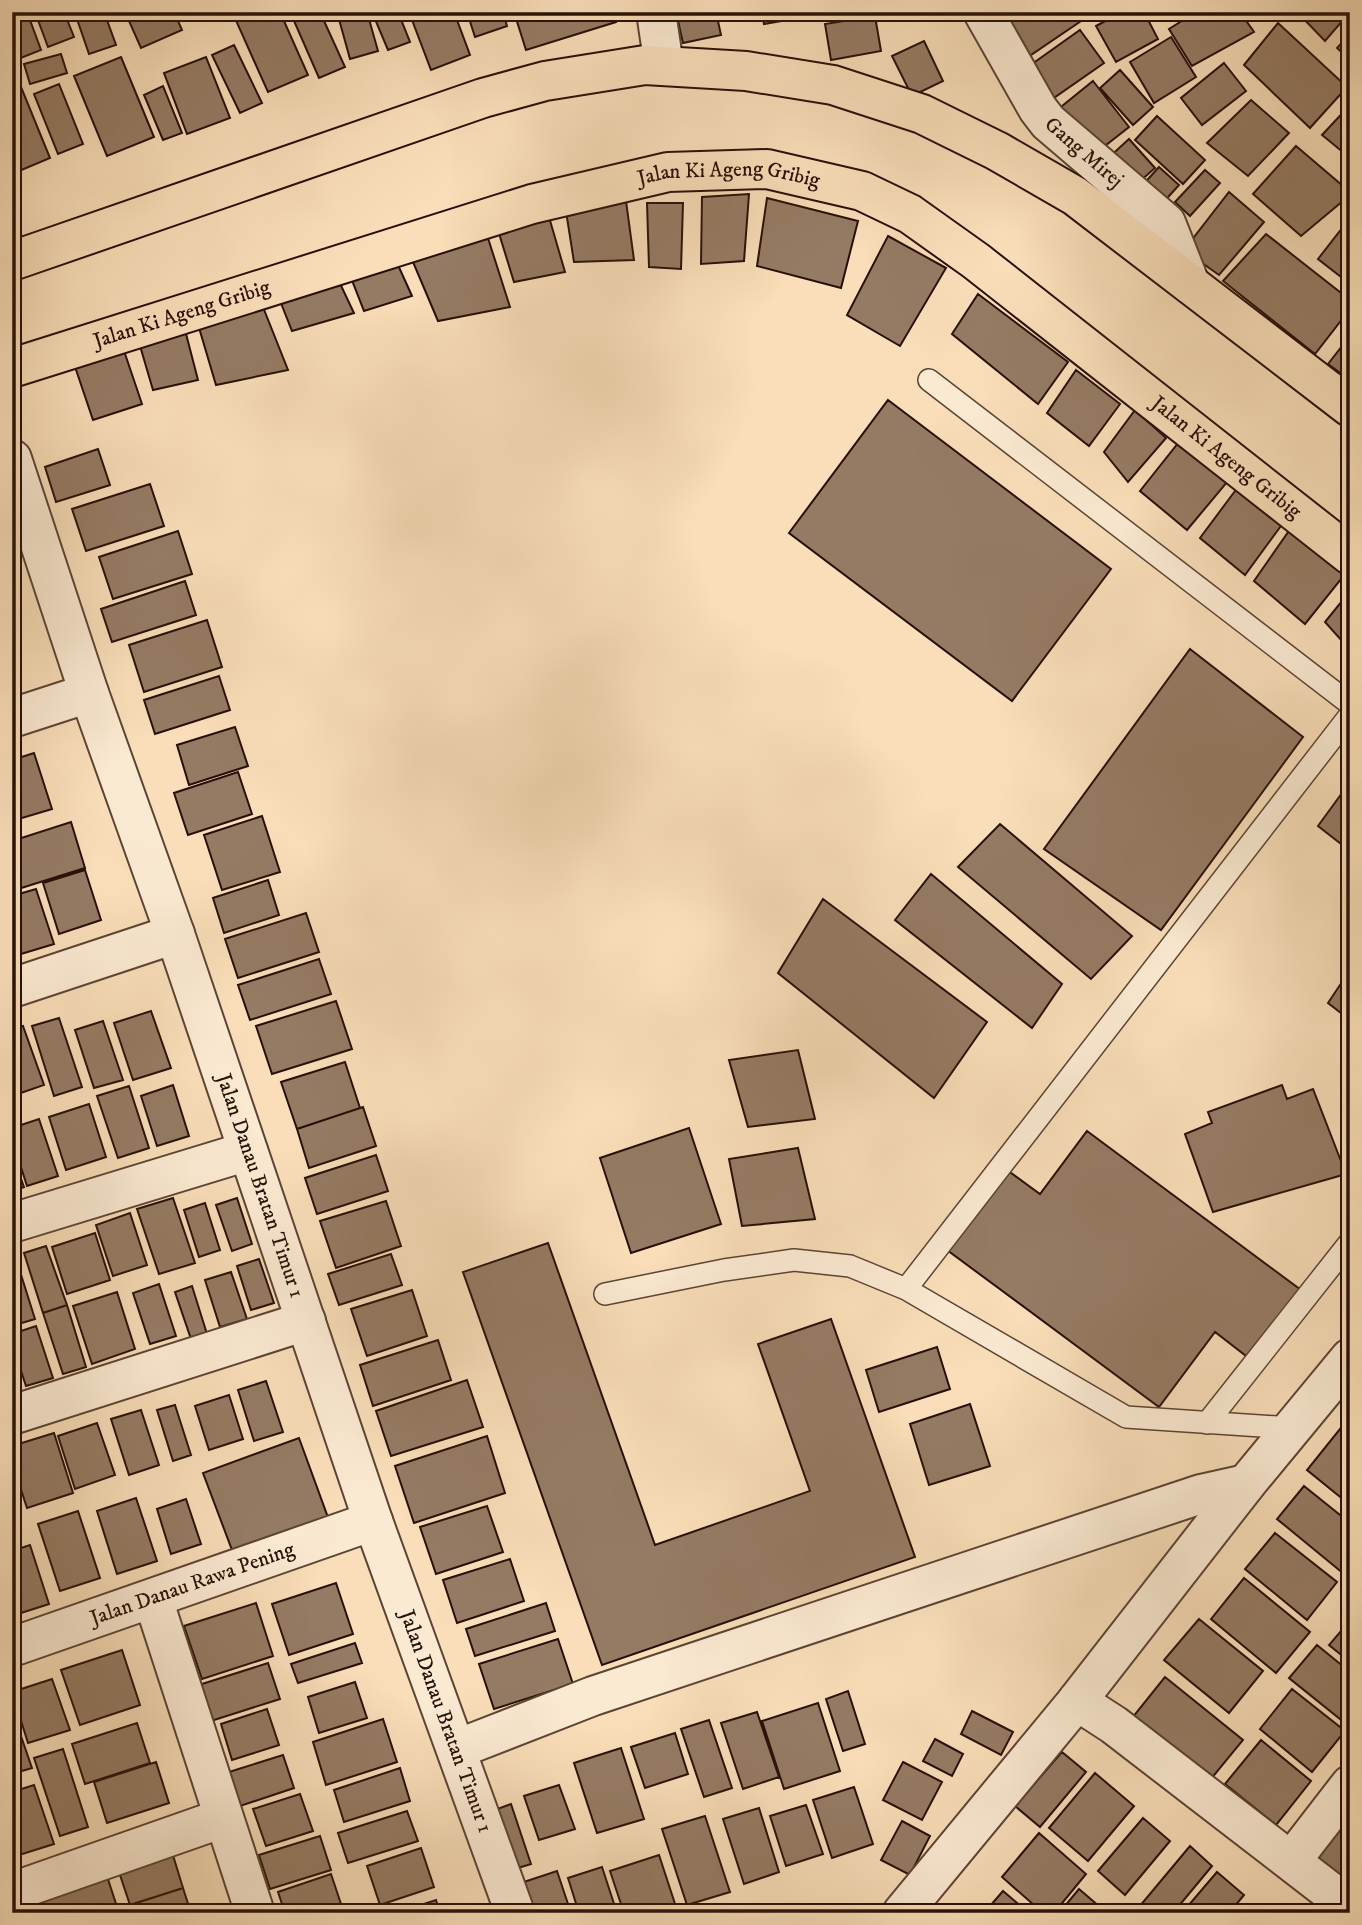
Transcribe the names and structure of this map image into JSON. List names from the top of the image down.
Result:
{
  "streets": {
    "main road": ["Jalan Ki Ageng Gribig"],
    "street": ["Gang Mirej", "Jalan Danau Bratan Timur 1", "Jalan Danau Rawa Pening"]
  },
  "crossings": [
    ["Jalan Danau Bratan Timur 1", "Jalan Danau Rawa Pening"]
  ]
}
